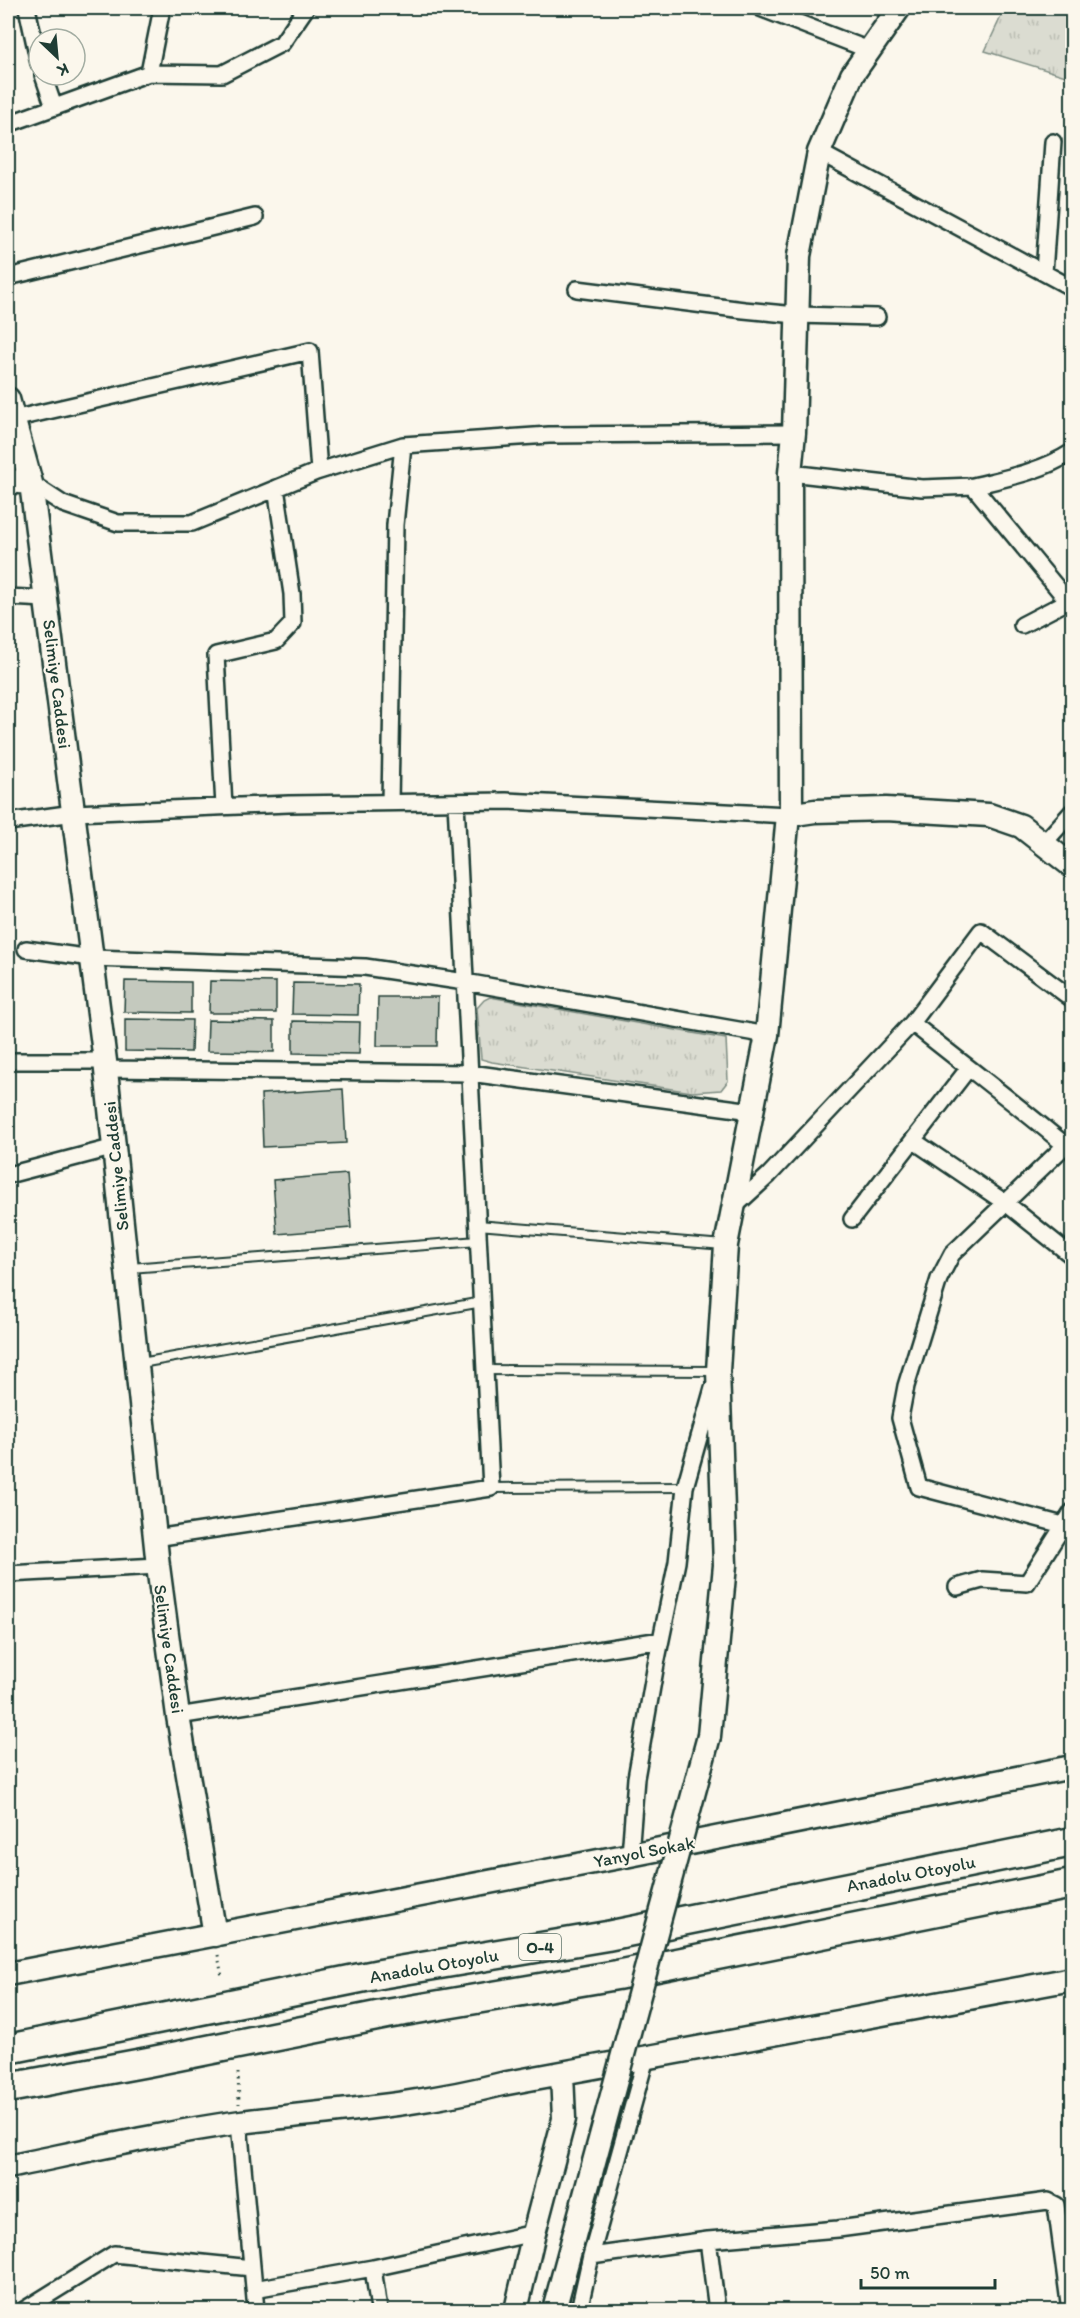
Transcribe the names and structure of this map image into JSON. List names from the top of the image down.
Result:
{
  "streets": {
    "highway": ["Anadolu Otoyolu", "O-4"],
    "street": ["Selimiye Caddesi", "Yanyol Sokak"]
  },
  "crossings": [
    ["Selimiye Caddesi", "Yanyol Sokak"]
  ],
  "scale_bar": "50 m",
  "north": "bottom right"
}
